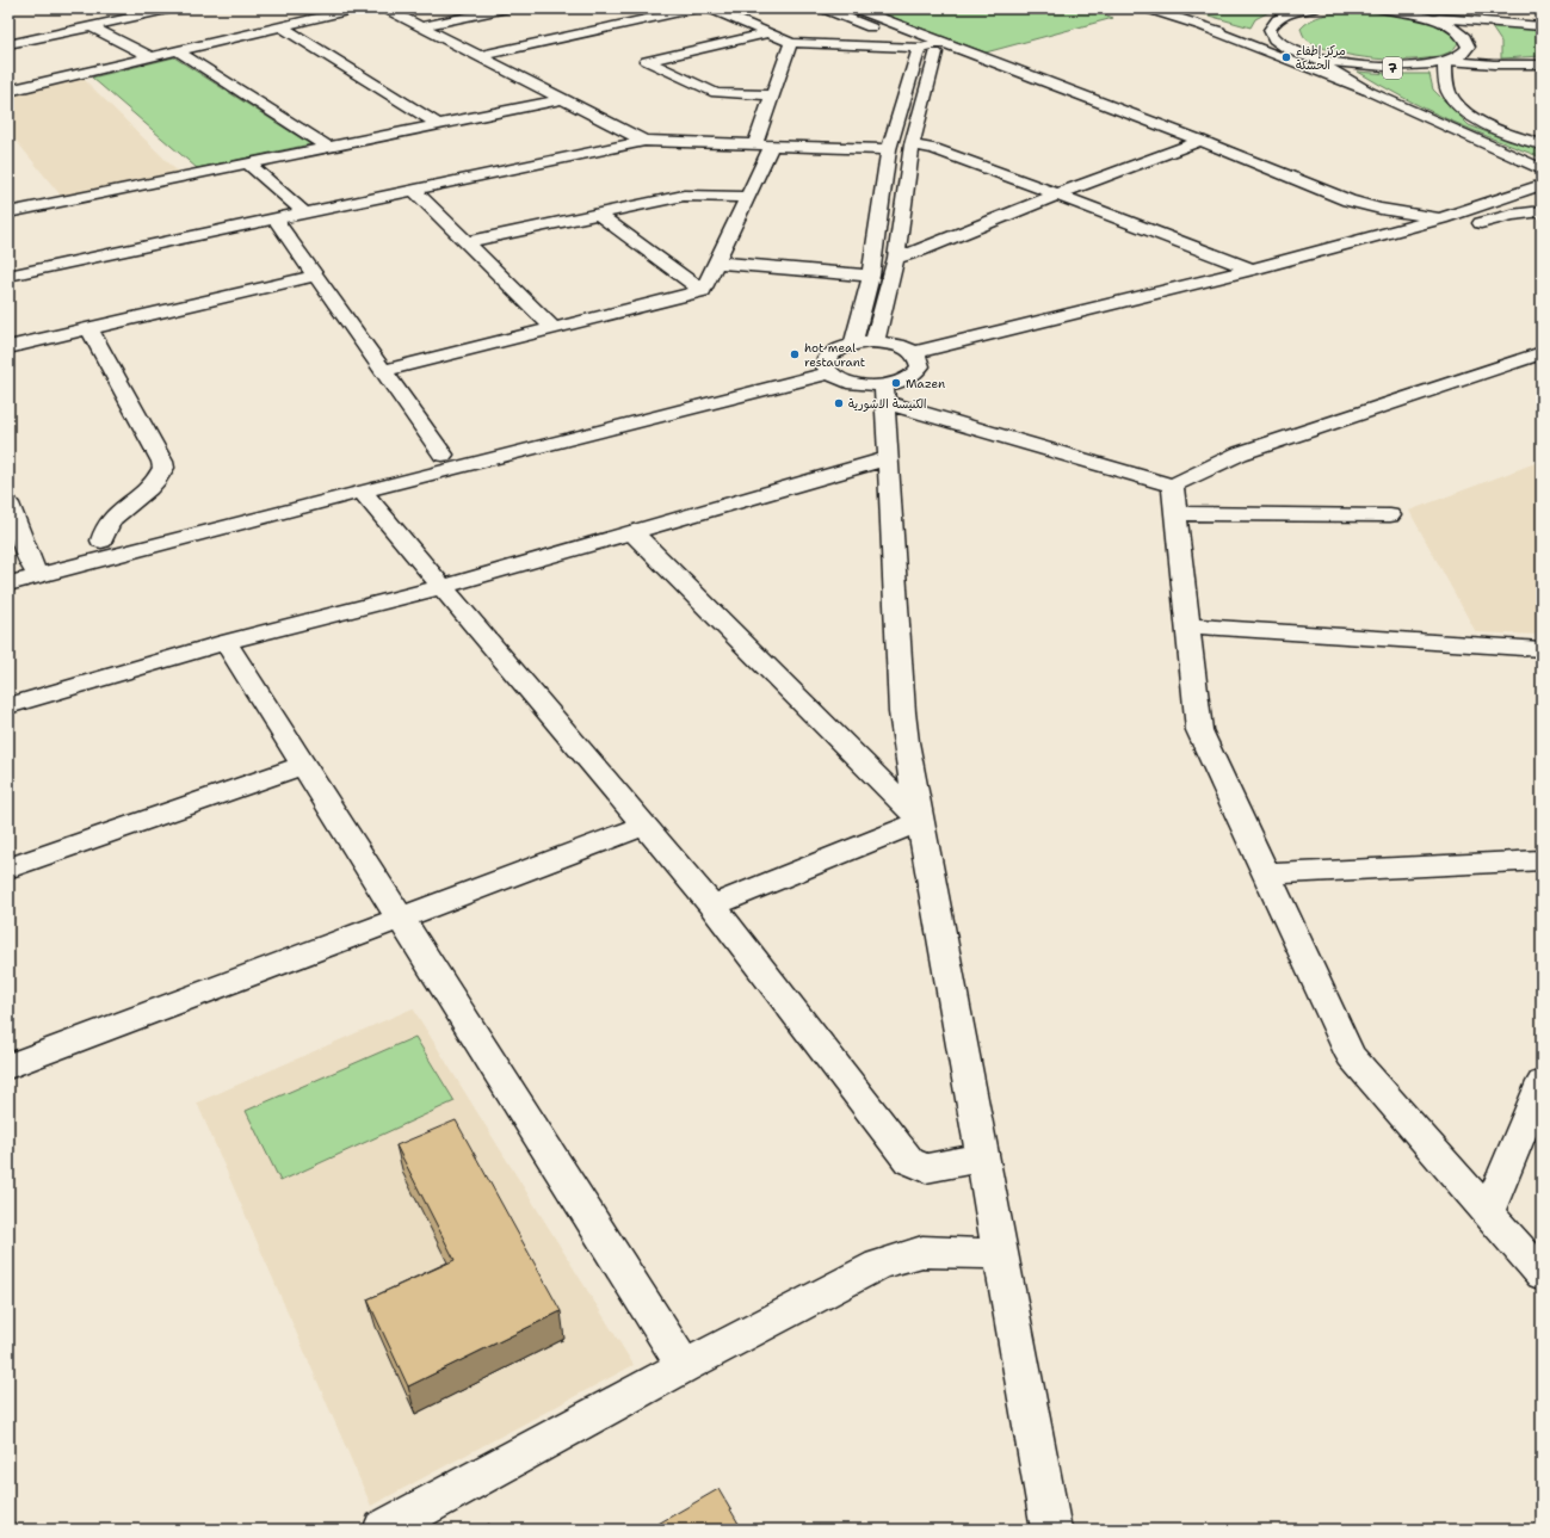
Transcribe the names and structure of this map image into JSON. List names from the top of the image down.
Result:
{
  "streets": {
    "main road": ["7"]
  },
  "places": [
    "مركز إطفاء الحسكة",
    "hot meal restaurant",
    "Mazen",
    "الكنيسة الاشورية"
  ]
}
